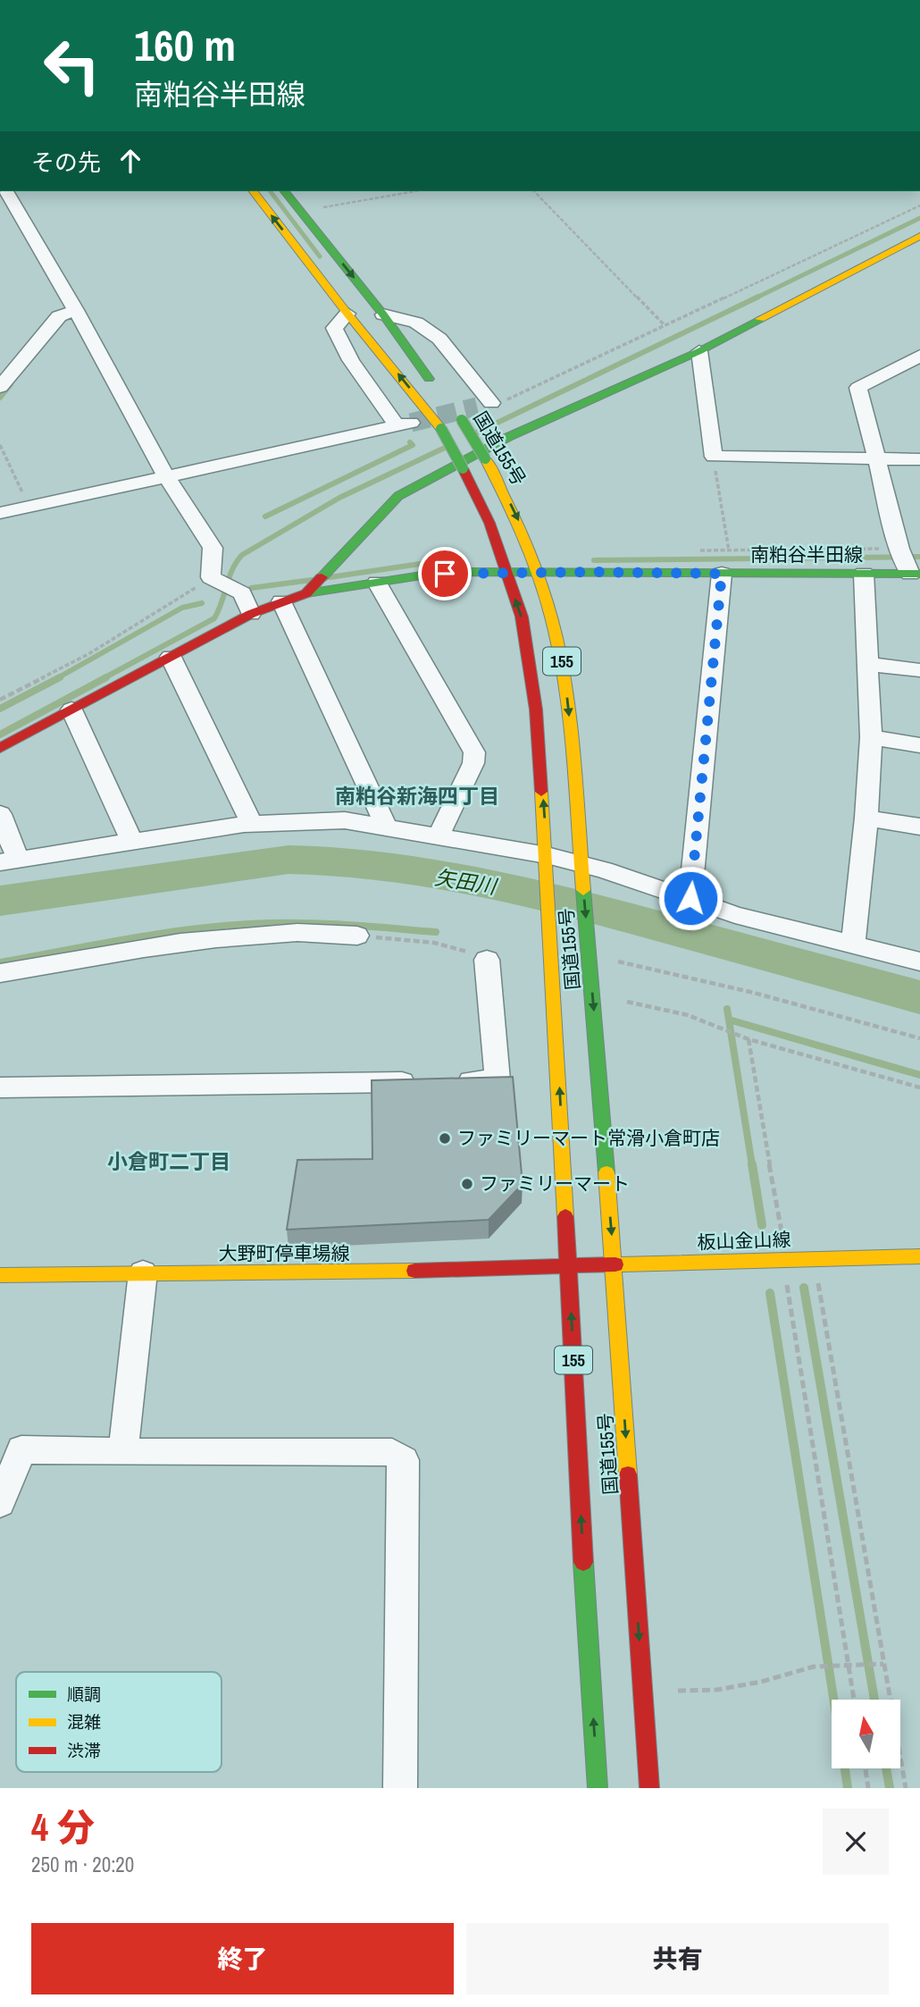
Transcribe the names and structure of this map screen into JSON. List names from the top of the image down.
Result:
{
  "streets": {
    "main road": [
      "国道155号",
      "南粕谷半田線",
      "155",
      "板山金山線",
      "大野町停車場線"
    ]
  },
  "crossings": [
    ["国道155号", "南粕谷半田線"],
    ["国道155号", "板山金山線"],
    ["国道155号", "大野町停車場線"],
    ["板山金山線", "大野町停車場線"]
  ],
  "districts": ["南粕谷新海四丁目", "小倉町二丁目"],
  "water": ["矢田川"],
  "places": ["ファミリーマート常滑小倉町店", "ファミリーマート"],
  "legend": ["順調", "混雑", "渋滞"],
  "north": "top",
  "page": {
    "turn": ["160 m", "南粕谷半田線"],
    "then": "その先",
    "heading": ["4 分", "250 m · 20:20"],
    "buttons": ["終了", "共有"]
  }
}
